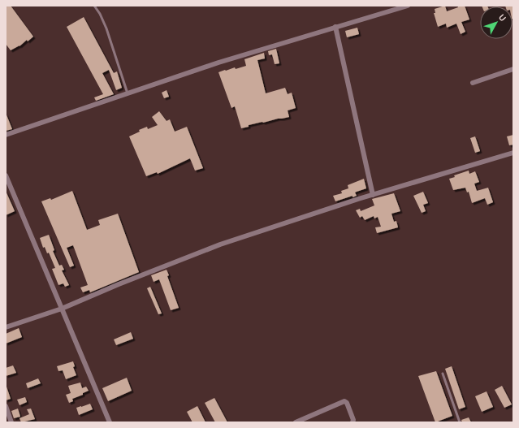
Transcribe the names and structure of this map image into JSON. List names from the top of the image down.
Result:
{
  "north": "top right"
}
